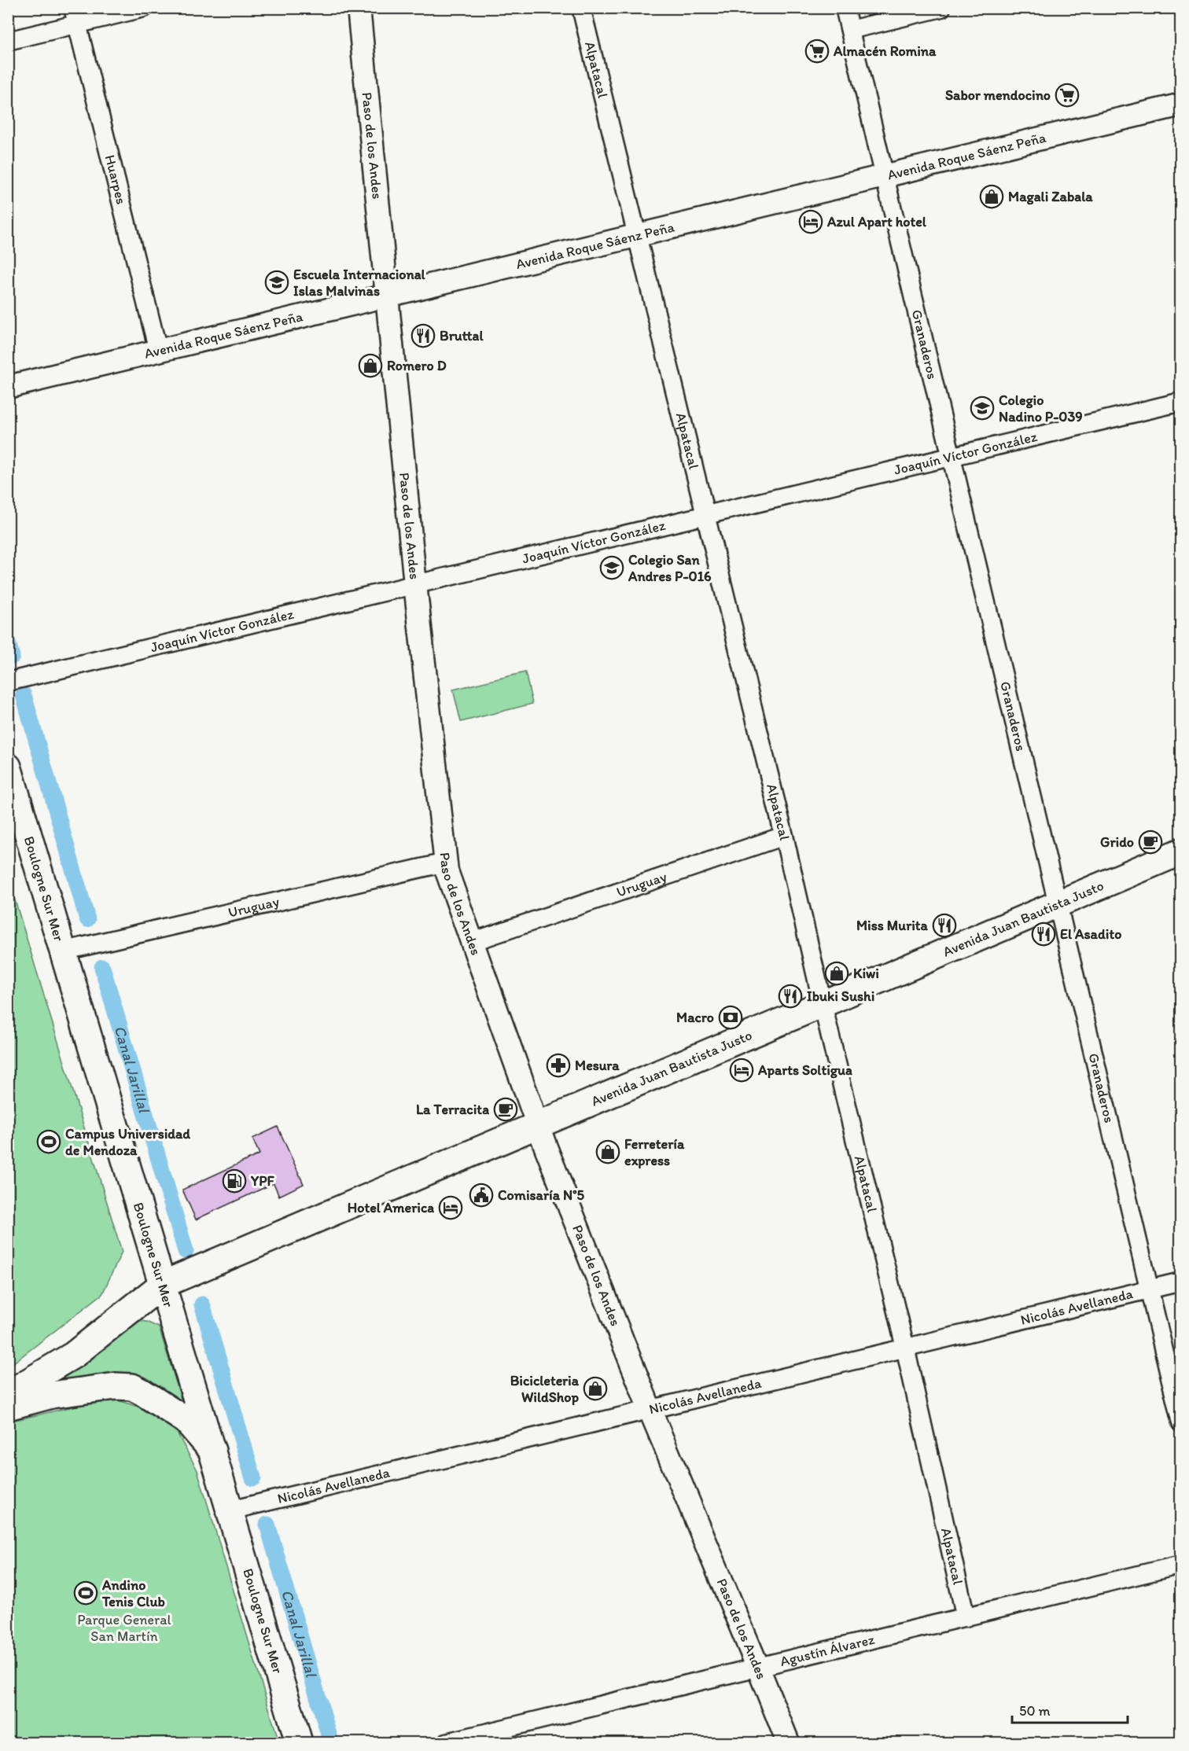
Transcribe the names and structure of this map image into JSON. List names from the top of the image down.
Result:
{
  "streets": {
    "main road": ["Boulogne Sur Mer", "Avenida Juan Bautista Justo"],
    "street": [
      "Alpatacal",
      "Paso de los Andes",
      "Avenida Roque Sáenz Peña",
      "Huarpes",
      "Granaderos",
      "Joaquín Víctor González",
      "Uruguay",
      "Nicolás Avellaneda",
      "Agustín Álvarez"
    ]
  },
  "crossings": [
    ["Alpatacal", "Avenida Roque Sáenz Peña"],
    ["Alpatacal", "Joaquín Víctor González"],
    ["Alpatacal", "Uruguay"],
    ["Alpatacal", "Avenida Juan Bautista Justo"],
    ["Alpatacal", "Nicolás Avellaneda"],
    ["Alpatacal", "Agustín Álvarez"],
    ["Paso de los Andes", "Avenida Roque Sáenz Peña"],
    ["Paso de los Andes", "Joaquín Víctor González"],
    ["Paso de los Andes", "Uruguay"],
    ["Paso de los Andes", "Avenida Juan Bautista Justo"],
    ["Paso de los Andes", "Nicolás Avellaneda"],
    ["Paso de los Andes", "Agustín Álvarez"],
    ["Avenida Roque Sáenz Peña", "Huarpes"],
    ["Avenida Roque Sáenz Peña", "Granaderos"],
    ["Granaderos", "Joaquín Víctor González"],
    ["Granaderos", "Avenida Juan Bautista Justo"],
    ["Granaderos", "Nicolás Avellaneda"],
    ["Uruguay", "Boulogne Sur Mer"],
    ["Boulogne Sur Mer", "Avenida Juan Bautista Justo"],
    ["Boulogne Sur Mer", "Nicolás Avellaneda"]
  ],
  "water": ["Canal Jarillal"],
  "parks": ["Parque General San Martín"],
  "places": {
    "supermarket": ["Almacén Romina", "Sabor mendocino"],
    "shop": [
      "Magali Zabala",
      "Romero D",
      "Kiwi",
      "Ferretería express",
      "Bicicleteria WildShop"
    ],
    "hotel": ["Azul Apart hotel", "Aparts Soltigua", "Hotel America"],
    "school or university": ["Escuela Internacional Islas Malvinas", "Colegio Nadino P-039", "Colegio San Andres P-016"],
    "restaurant": [
      "Bruttal",
      "Miss Murita",
      "El Asadito",
      "Ibuki Sushi"
    ],
    "cafe": ["Grido", "La Terracita"],
    "bank": ["Macro"],
    "pharmacy": ["Mesura"],
    "sports": ["Campus Universidad de Mendoza", "Andino Tenis Club"],
    "fuel station": ["YPF"],
    "public building": ["Comisaría N°5"]
  },
  "scale_bar": "50 m"
}
